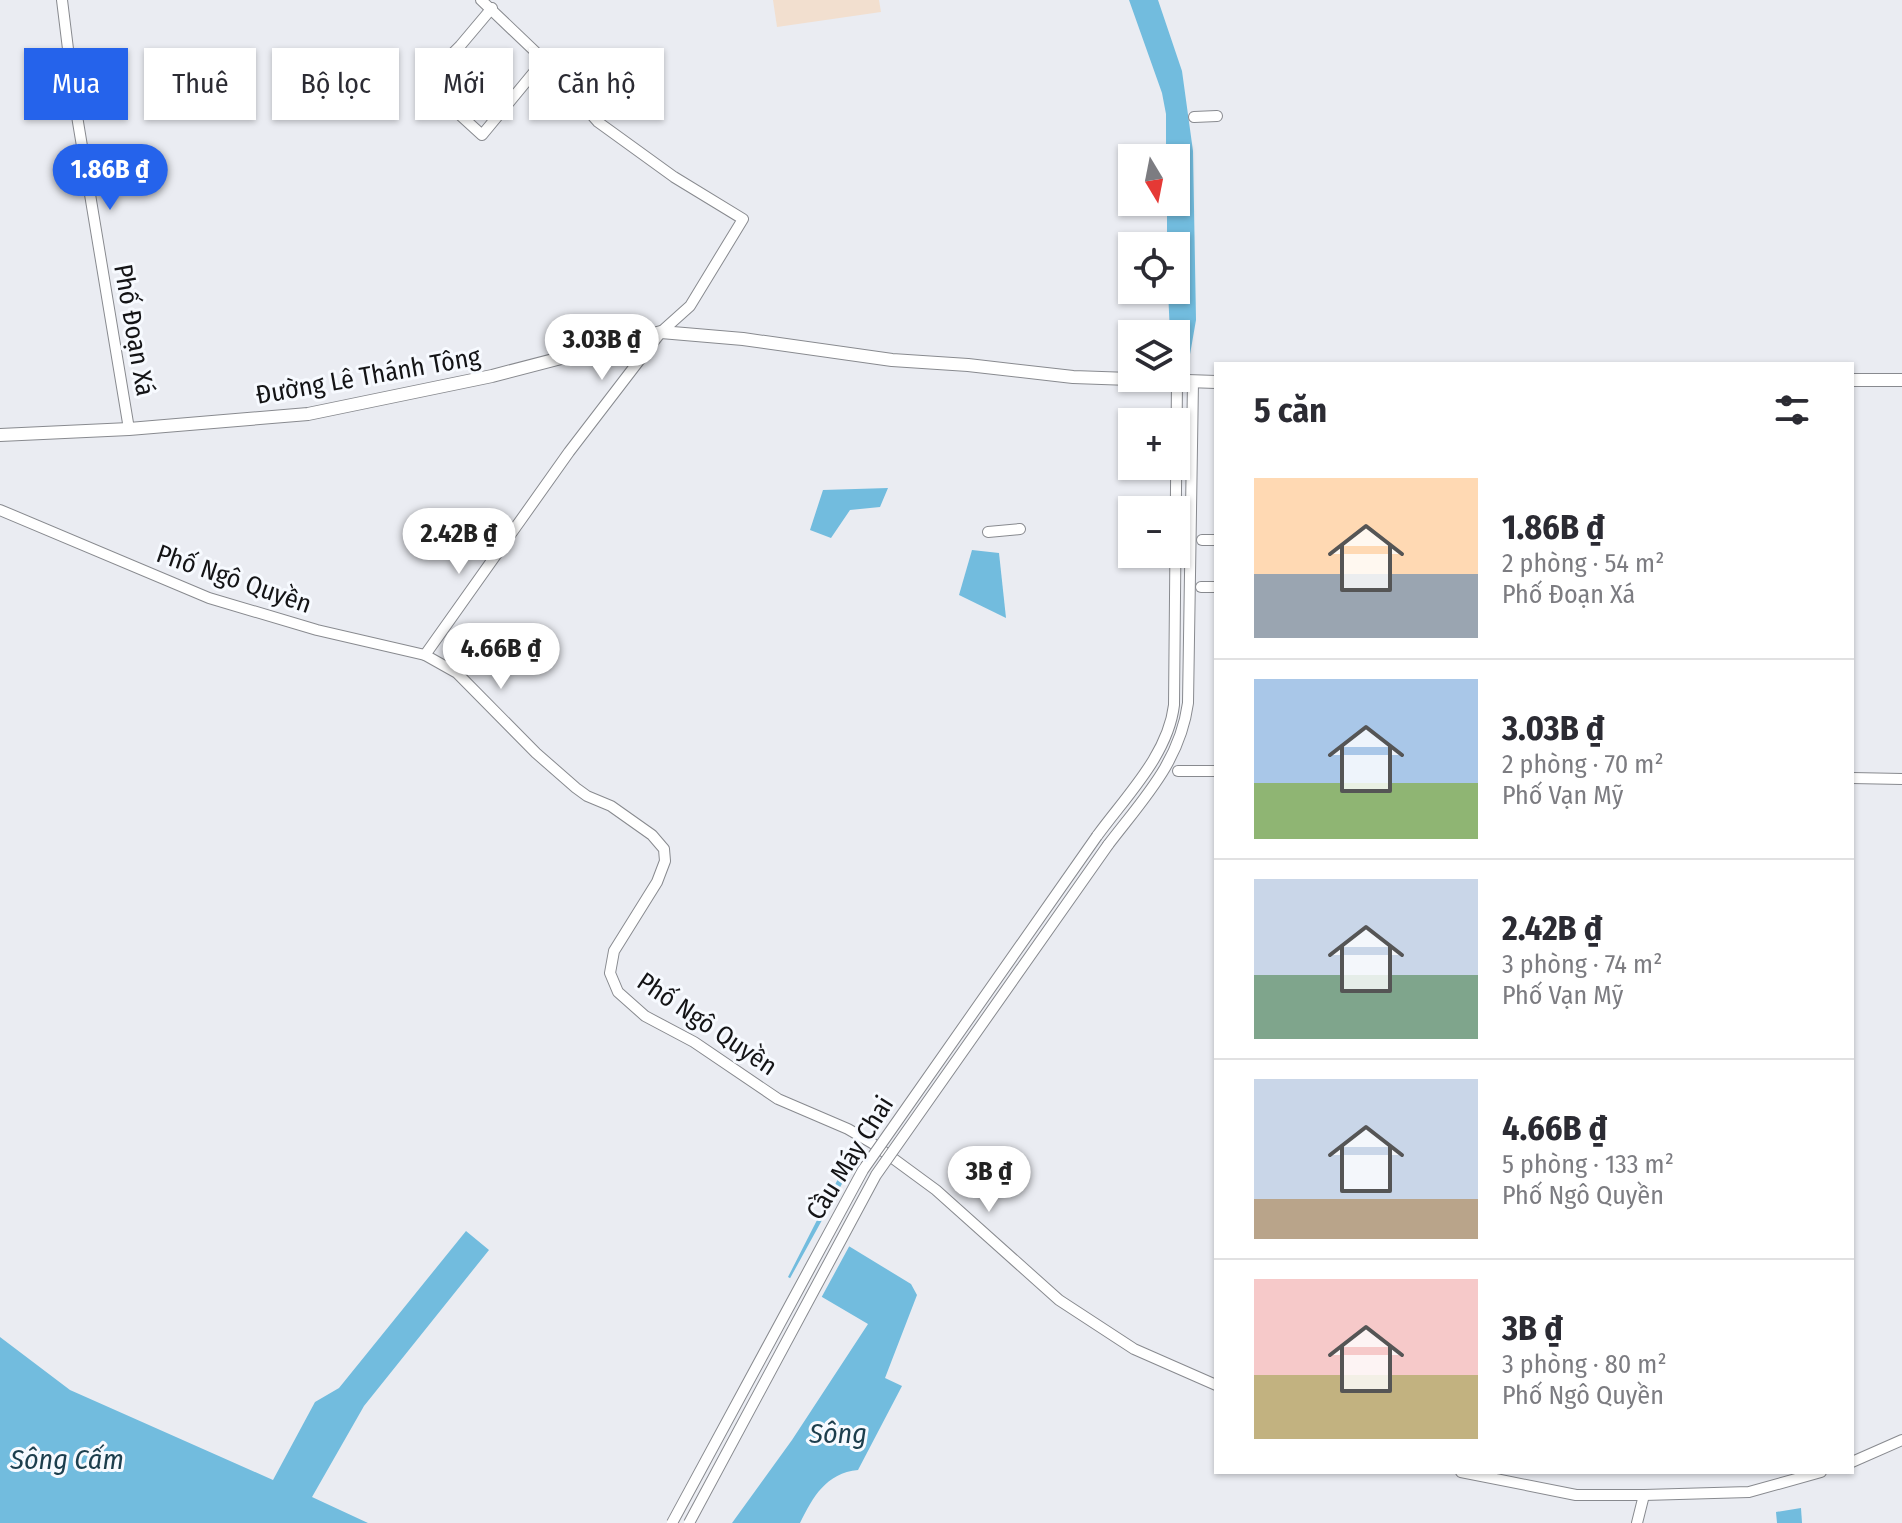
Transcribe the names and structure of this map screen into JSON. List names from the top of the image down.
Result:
{
  "streets": {
    "main road": ["Đường Lê Thánh Tông"],
    "street": ["Phố Đoạn Xá", "Phố Ngô Quyền", "Cầu Máy Chai"]
  },
  "crossings": [
    ["Phố Đoạn Xá", "Đường Lê Thánh Tông"],
    ["Đường Lê Thánh Tông", "Cầu Máy Chai"]
  ],
  "water": ["Sông", "Sông Cấm"],
  "north": "bottom",
  "page": {
    "chip": [
      "Mua",
      "Thuê",
      "Bộ lọc",
      "Mới",
      "Căn hộ"
    ],
    "map_buttons": ["+", "−"],
    "price": [
      "1.86B ₫",
      "3.03B ₫",
      "2.42B ₫",
      "4.66B ₫",
      "3B ₫"
    ],
    "heading": "5 căn",
    "list": [
      {
        "name": "1.86B ₫",
        "note": "2 phòng · 54 m² · Phố Đoạn Xá"
      },
      {
        "name": "3.03B ₫",
        "note": "2 phòng · 70 m² · Phố Vạn Mỹ"
      },
      {
        "name": "2.42B ₫",
        "note": "3 phòng · 74 m² · Phố Vạn Mỹ"
      },
      {
        "name": "4.66B ₫",
        "note": "5 phòng · 133 m² · Phố Ngô Quyền"
      },
      {
        "name": "3B ₫",
        "note": "3 phòng · 80 m² · Phố Ngô Quyền"
      }
    ]
  }
}
